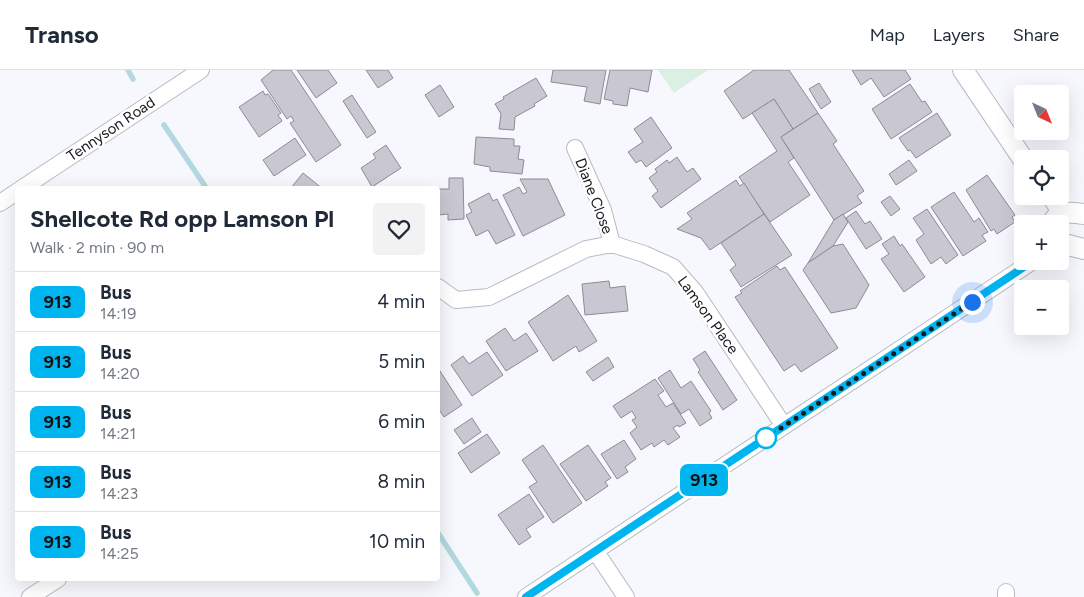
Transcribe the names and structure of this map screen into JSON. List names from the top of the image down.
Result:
{
  "streets": {
    "street": ["Tennyson Road", "Diane Close", "Lamson Place"]
  },
  "crossings": [
    ["Diane Close", "Lamson Place"]
  ],
  "lines": ["bus line 913"],
  "north": "bottom right",
  "page": {
    "header": "Transo",
    "nav": ["Map", "Layers", "Share"],
    "on_map": "913",
    "map_buttons": ["+", "−"],
    "heading": ["Shellcote Rd opp Lamson Pl", "Walk · 2 min · 90 m"],
    "list": [
      {
        "mark": "913",
        "name": "Bus",
        "note": "14:19",
        "value": "4 min"
      },
      {
        "mark": "913",
        "name": "Bus",
        "note": "14:20",
        "value": "5 min"
      },
      {
        "mark": "913",
        "name": "Bus",
        "note": "14:21",
        "value": "6 min"
      },
      {
        "mark": "913",
        "name": "Bus",
        "note": "14:23",
        "value": "8 min"
      },
      {
        "mark": "913",
        "name": "Bus",
        "note": "14:25",
        "value": "10 min"
      }
    ]
  }
}
